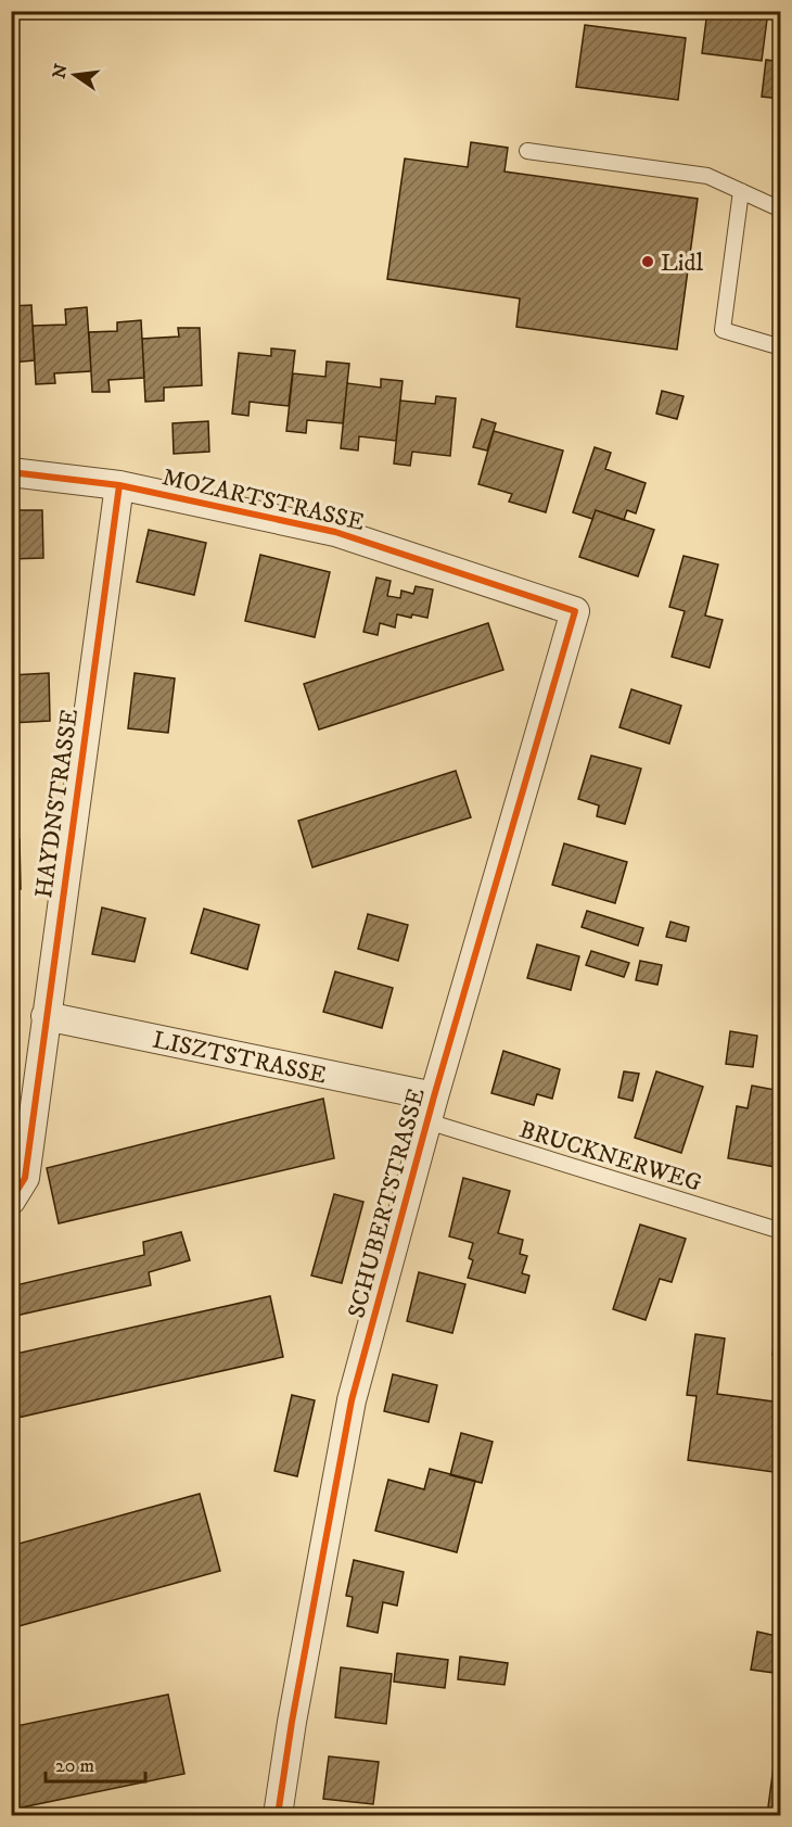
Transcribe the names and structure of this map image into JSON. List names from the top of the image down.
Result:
{
  "streets": {
    "street": [
      "MOZARTSTRASSE",
      "HAYDNSTRASSE",
      "LISZTSTRASSE",
      "SCHUBERTSTRASSE"
    ],
    "lane": ["BRUCKNERWEG"]
  },
  "crossings": [
    ["MOZARTSTRASSE", "HAYDNSTRASSE"],
    ["MOZARTSTRASSE", "SCHUBERTSTRASSE"],
    ["HAYDNSTRASSE", "LISZTSTRASSE"],
    ["LISZTSTRASSE", "BRUCKNERWEG"],
    ["LISZTSTRASSE", "SCHUBERTSTRASSE"],
    ["BRUCKNERWEG", "SCHUBERTSTRASSE"]
  ],
  "places": ["Lidl"],
  "scale_bar": "20 m",
  "north": "left"
}
